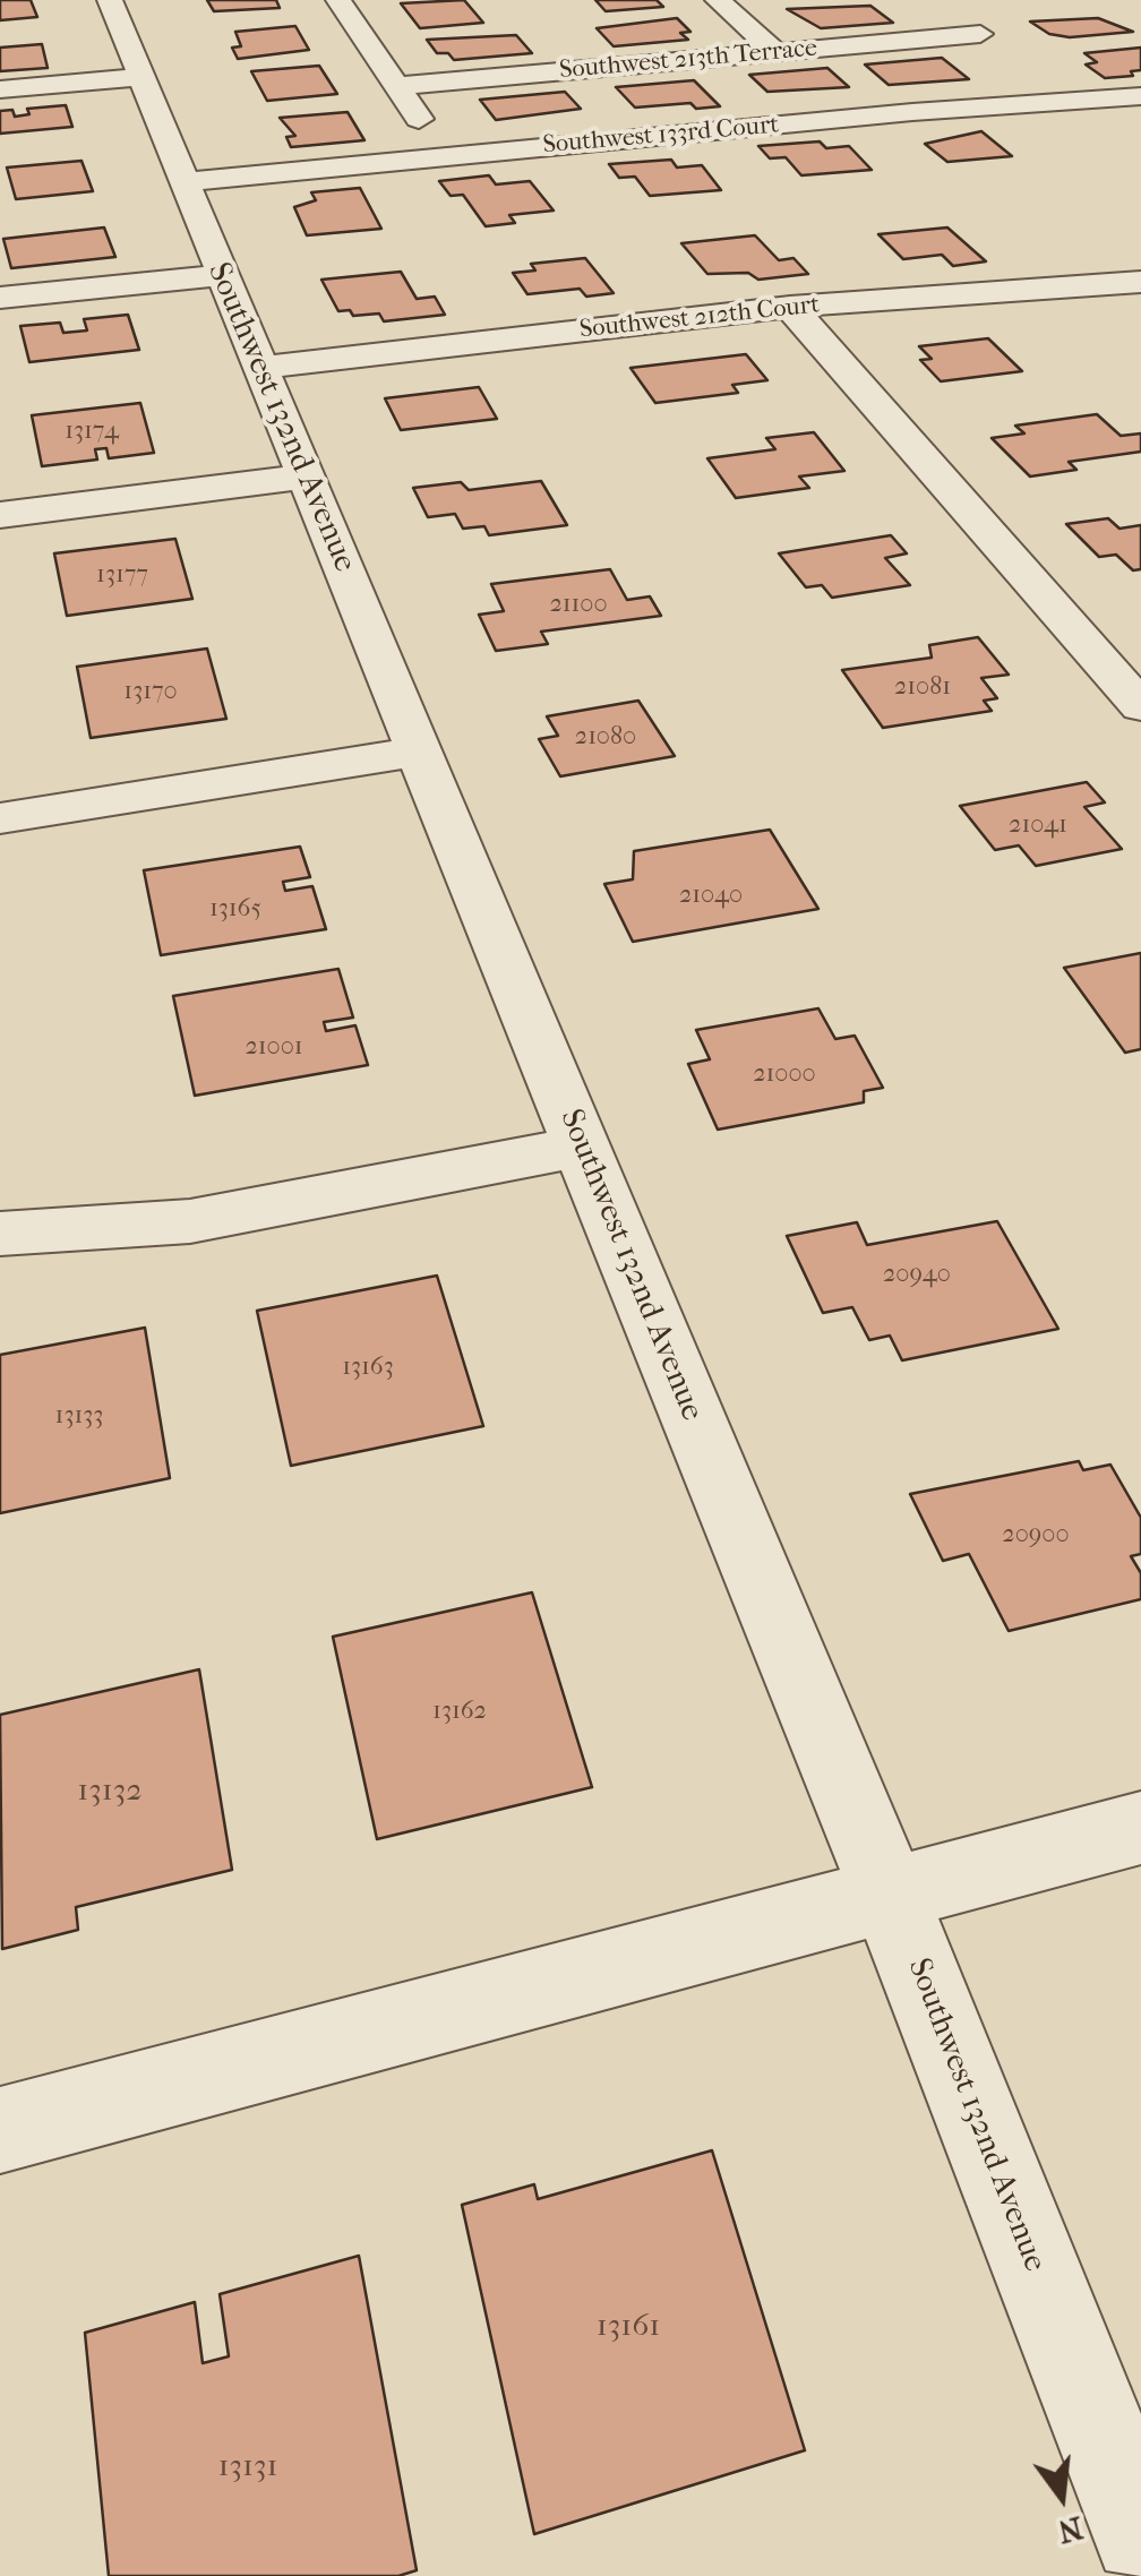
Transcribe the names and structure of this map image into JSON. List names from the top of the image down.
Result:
{
  "streets": {
    "street": [
      "Southwest 213th Terrace",
      "Southwest 133rd Court",
      "Southwest 212th Court",
      "Southwest 132nd Avenue"
    ]
  },
  "crossings": [
    ["Southwest 133rd Court", "Southwest 132nd Avenue"],
    ["Southwest 212th Court", "Southwest 132nd Avenue"]
  ],
  "house_numbers": [
    "13174",
    "13177",
    "21100",
    "21081",
    "13170",
    "21080",
    "21041",
    "21040",
    "13165",
    "21001",
    "21000",
    "20940",
    "13163",
    "13133",
    "20900",
    "13162",
    "13132",
    "13161",
    "13131"
  ],
  "north": "bottom"
}
